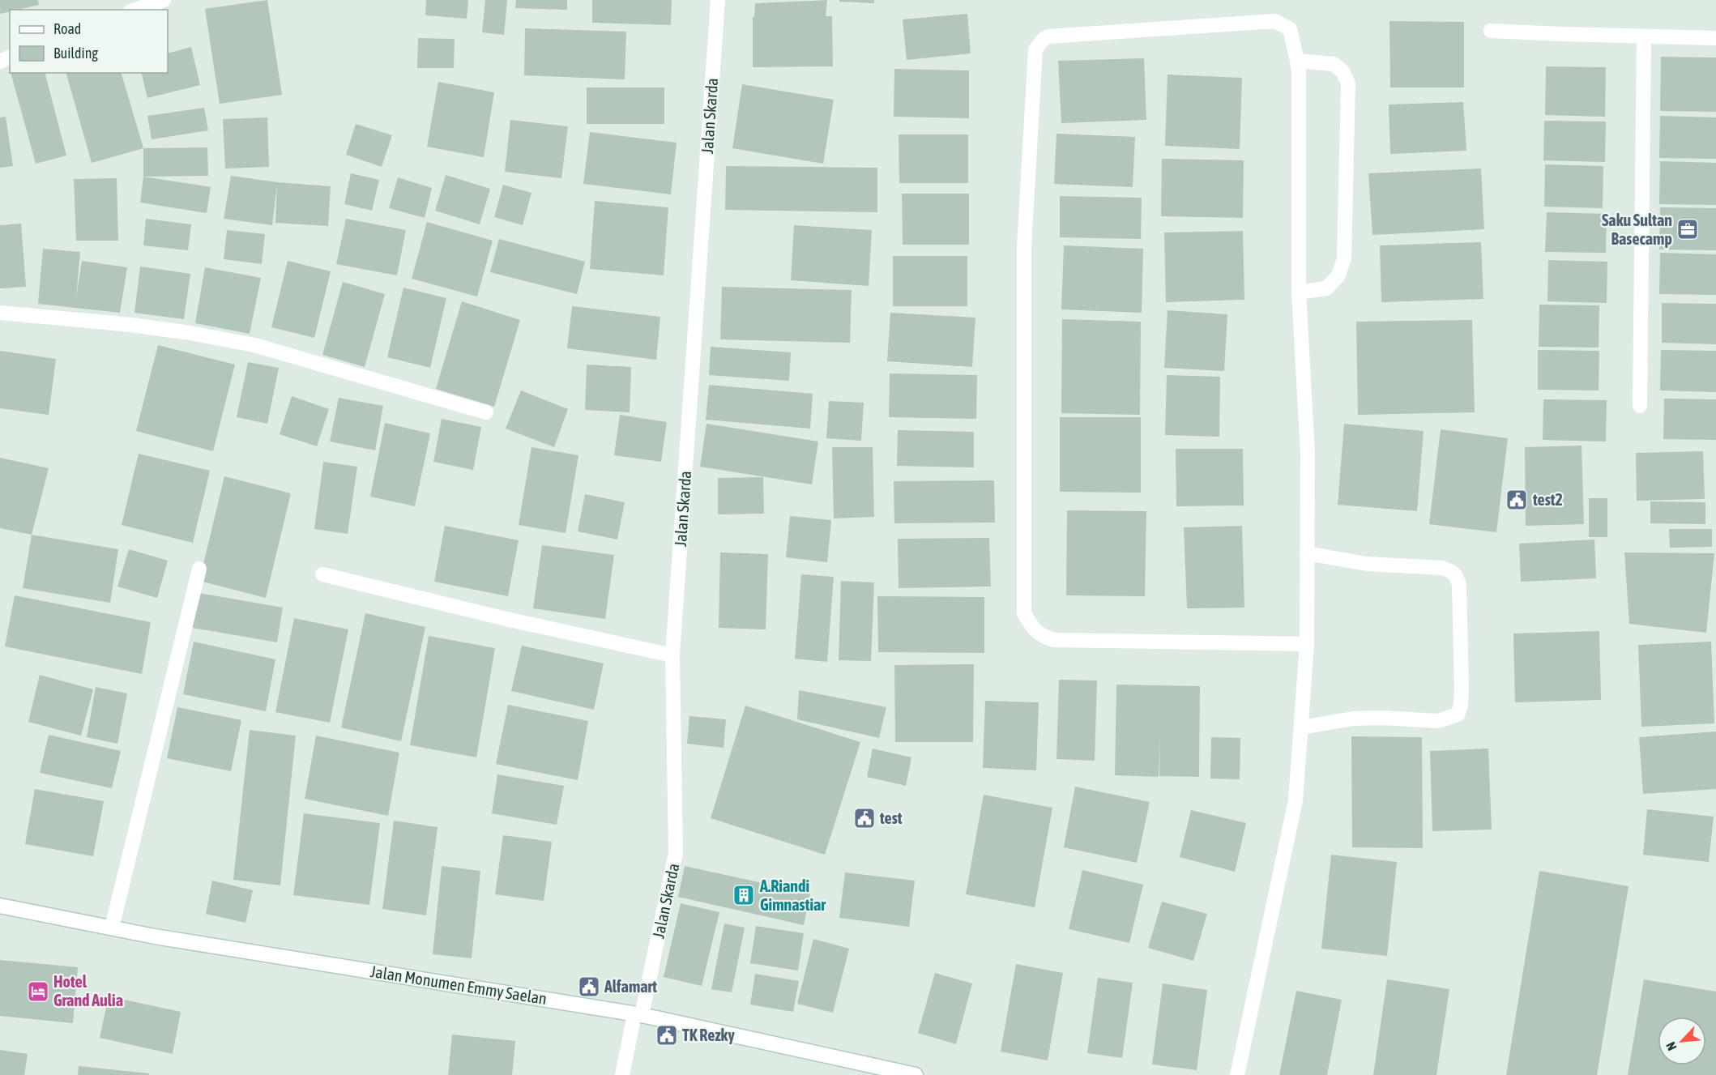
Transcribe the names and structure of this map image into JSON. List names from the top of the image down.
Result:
{
  "streets": {
    "street": ["Jalan Skarda", "Jalan Monumen Emmy Saelan"]
  },
  "crossings": [
    ["Jalan Skarda", "Jalan Monumen Emmy Saelan"]
  ],
  "places": {
    "office": ["Saku Sultan Basecamp"],
    "public building": [
      "test2",
      "test",
      "Alfamart",
      "TK Rezky"
    ],
    "building": ["A.Riandi Gimnastiar"],
    "hotel": ["Hotel Grand Aulia"]
  },
  "legend": ["Road", "Building"],
  "north": "bottom left"
}
